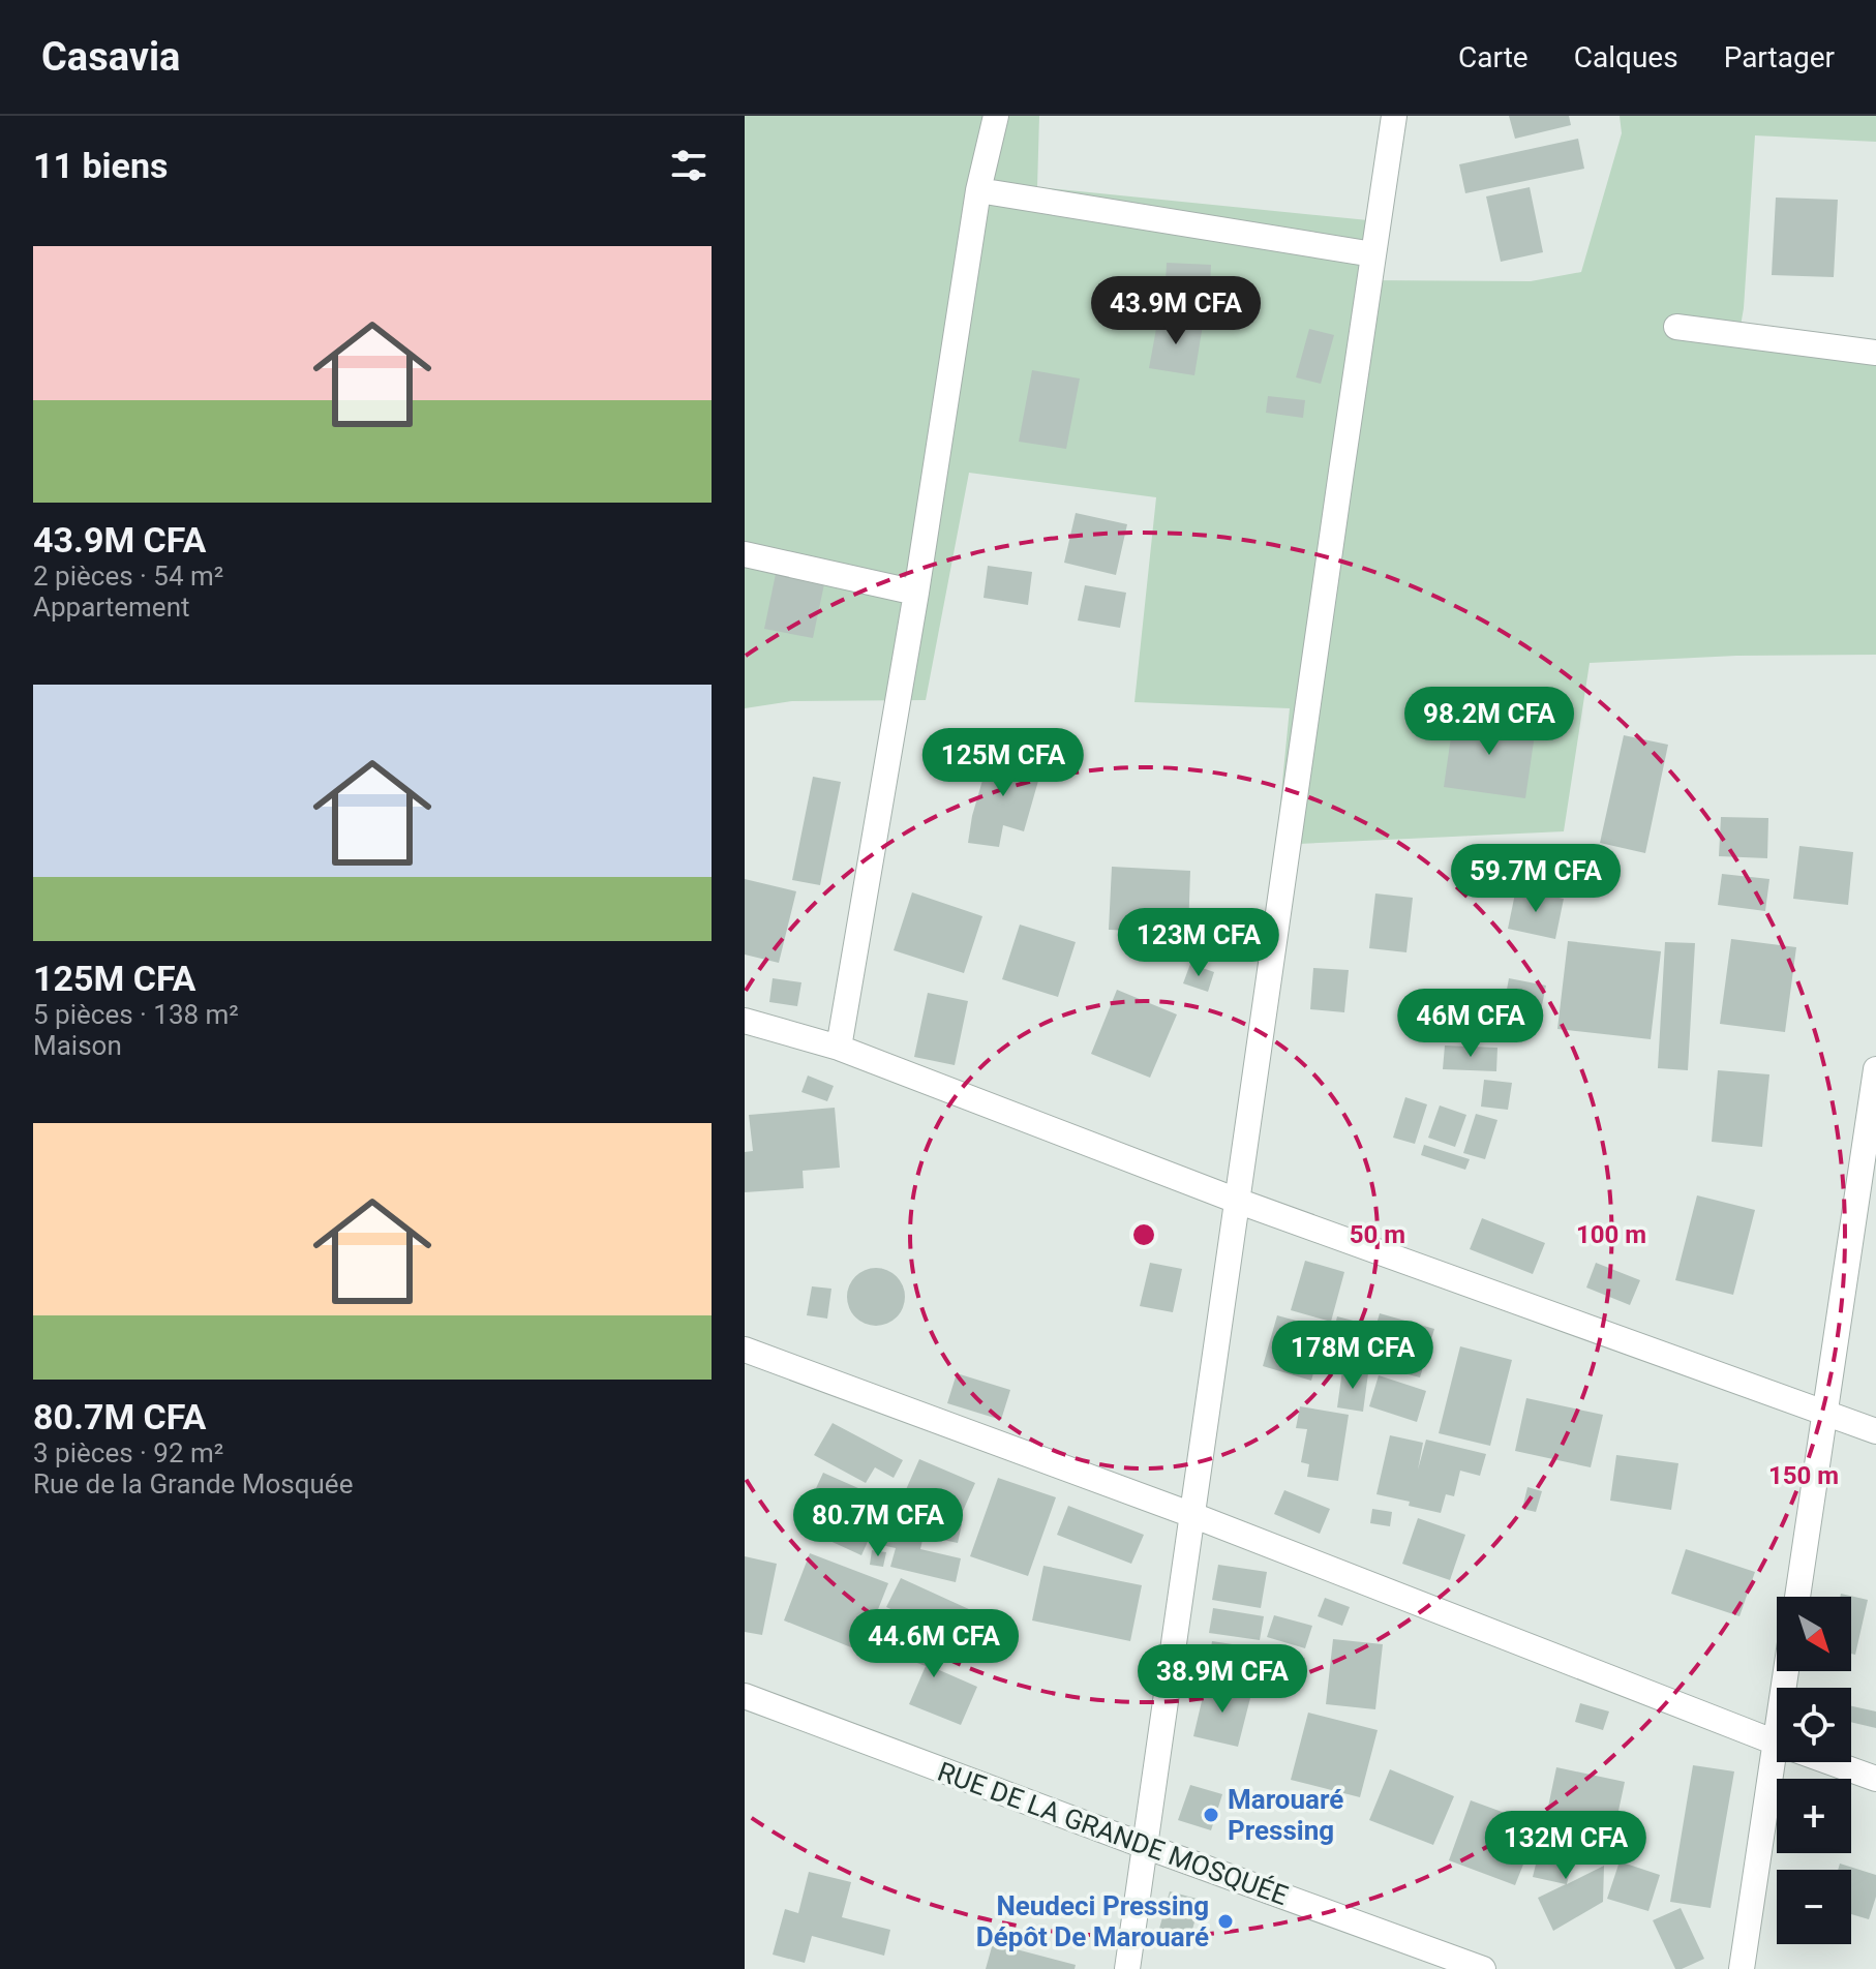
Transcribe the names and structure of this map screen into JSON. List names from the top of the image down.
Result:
{
  "streets": {
    "street": ["RUE DE LA GRANDE MOSQUÉE"]
  },
  "places": ["Marouaré Pressing", "Neudeci Pressing Dépôt De Marouaré"],
  "north": "bottom right",
  "page": {
    "header": "Casavia",
    "nav": ["Carte", "Calques", "Partager"],
    "heading": "11 biens",
    "list": [
      {
        "name": "43.9M CFA",
        "note": "2 pièces · 54 m² · Appartement"
      },
      {
        "name": "125M CFA",
        "note": "5 pièces · 138 m² · Maison"
      },
      {
        "name": "80.7M CFA",
        "note": "3 pièces · 92 m² · Rue de la Grande Mosquée"
      }
    ],
    "price": [
      "43.9M CFA",
      "98.2M CFA",
      "125M CFA",
      "59.7M CFA",
      "123M CFA",
      "46M CFA",
      "178M CFA",
      "80.7M CFA",
      "44.6M CFA",
      "38.9M CFA",
      "132M CFA"
    ],
    "map_buttons": ["+", "−"]
  },
  "rings": ["50 m", "100 m", "150 m"]
}
